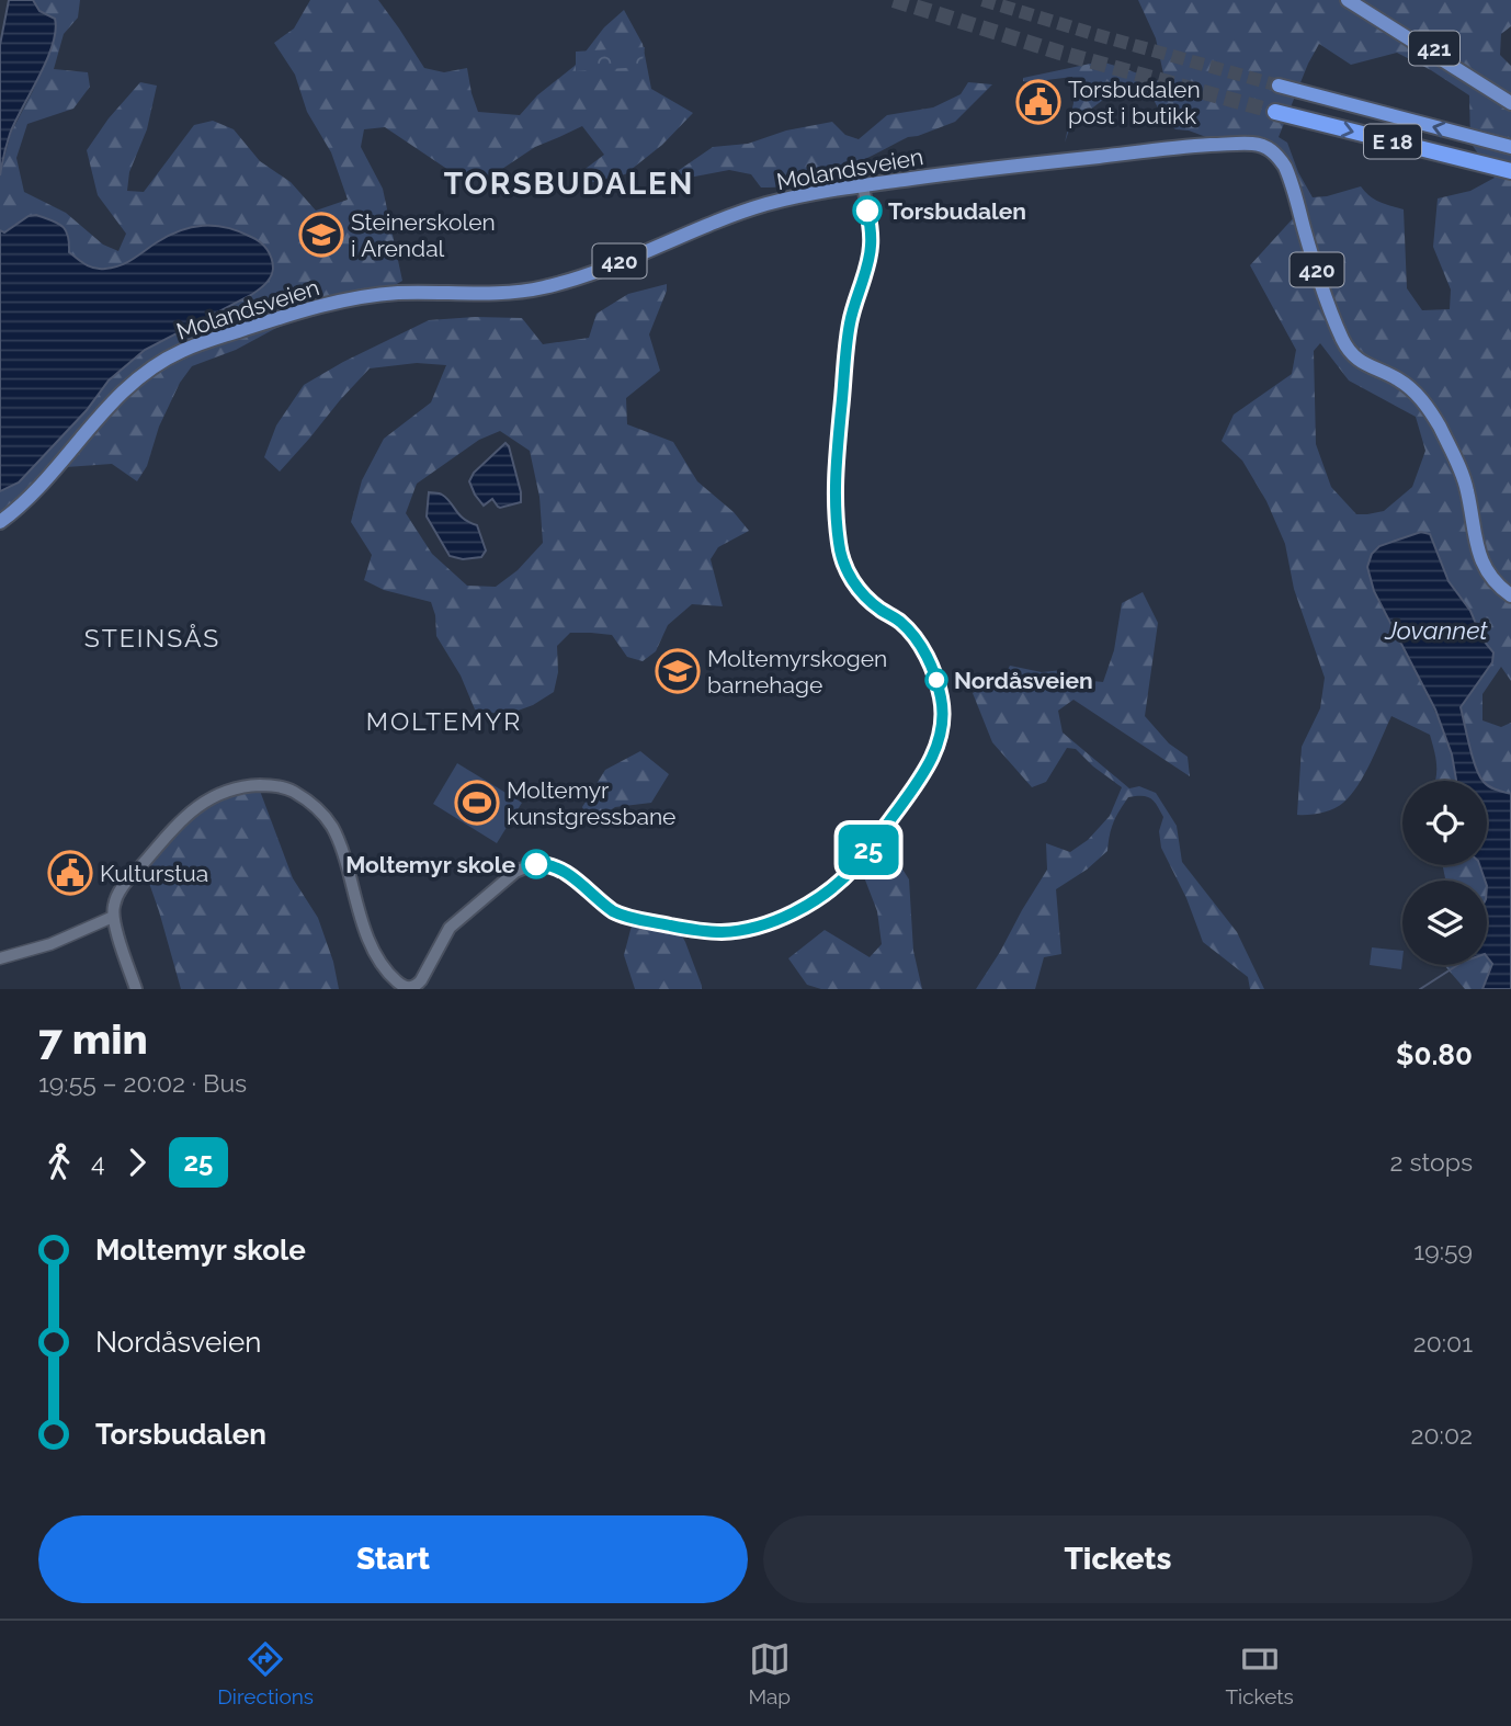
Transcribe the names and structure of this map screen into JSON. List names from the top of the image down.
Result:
{
  "streets": {
    "highway": ["E 18"],
    "main road": ["421", "Molandsveien", "420"]
  },
  "districts": ["TORSBUDALEN", "STEINSÅS", "MOLTEMYR"],
  "water": ["Jovannet"],
  "places": {
    "public building": ["Torsbudalen post i butikk", "Kulturstua"],
    "other": ["Torsbudalen", "Nordåsveien", "Moltemyr skole"],
    "school or university": ["Steinerskolen i Arendal", "Moltemyrskogen barnehage"],
    "sports": ["Moltemyr kunstgressbane"]
  },
  "lines": ["bus line 25"],
  "page": {
    "on_map": "25",
    "heading": ["7 min", "19:55 – 20:02 · Bus", "$0.80"],
    "legs": ["4", "25", "2 stops"],
    "list": [
      {
        "name": "Moltemyr skole",
        "value": "19:59"
      },
      {
        "name": "Nordåsveien",
        "value": "20:01"
      },
      {
        "name": "Torsbudalen",
        "value": "20:02"
      }
    ],
    "buttons": ["Start", "Tickets"],
    "tabs": ["Directions", "Map", "Tickets"]
  }
}
